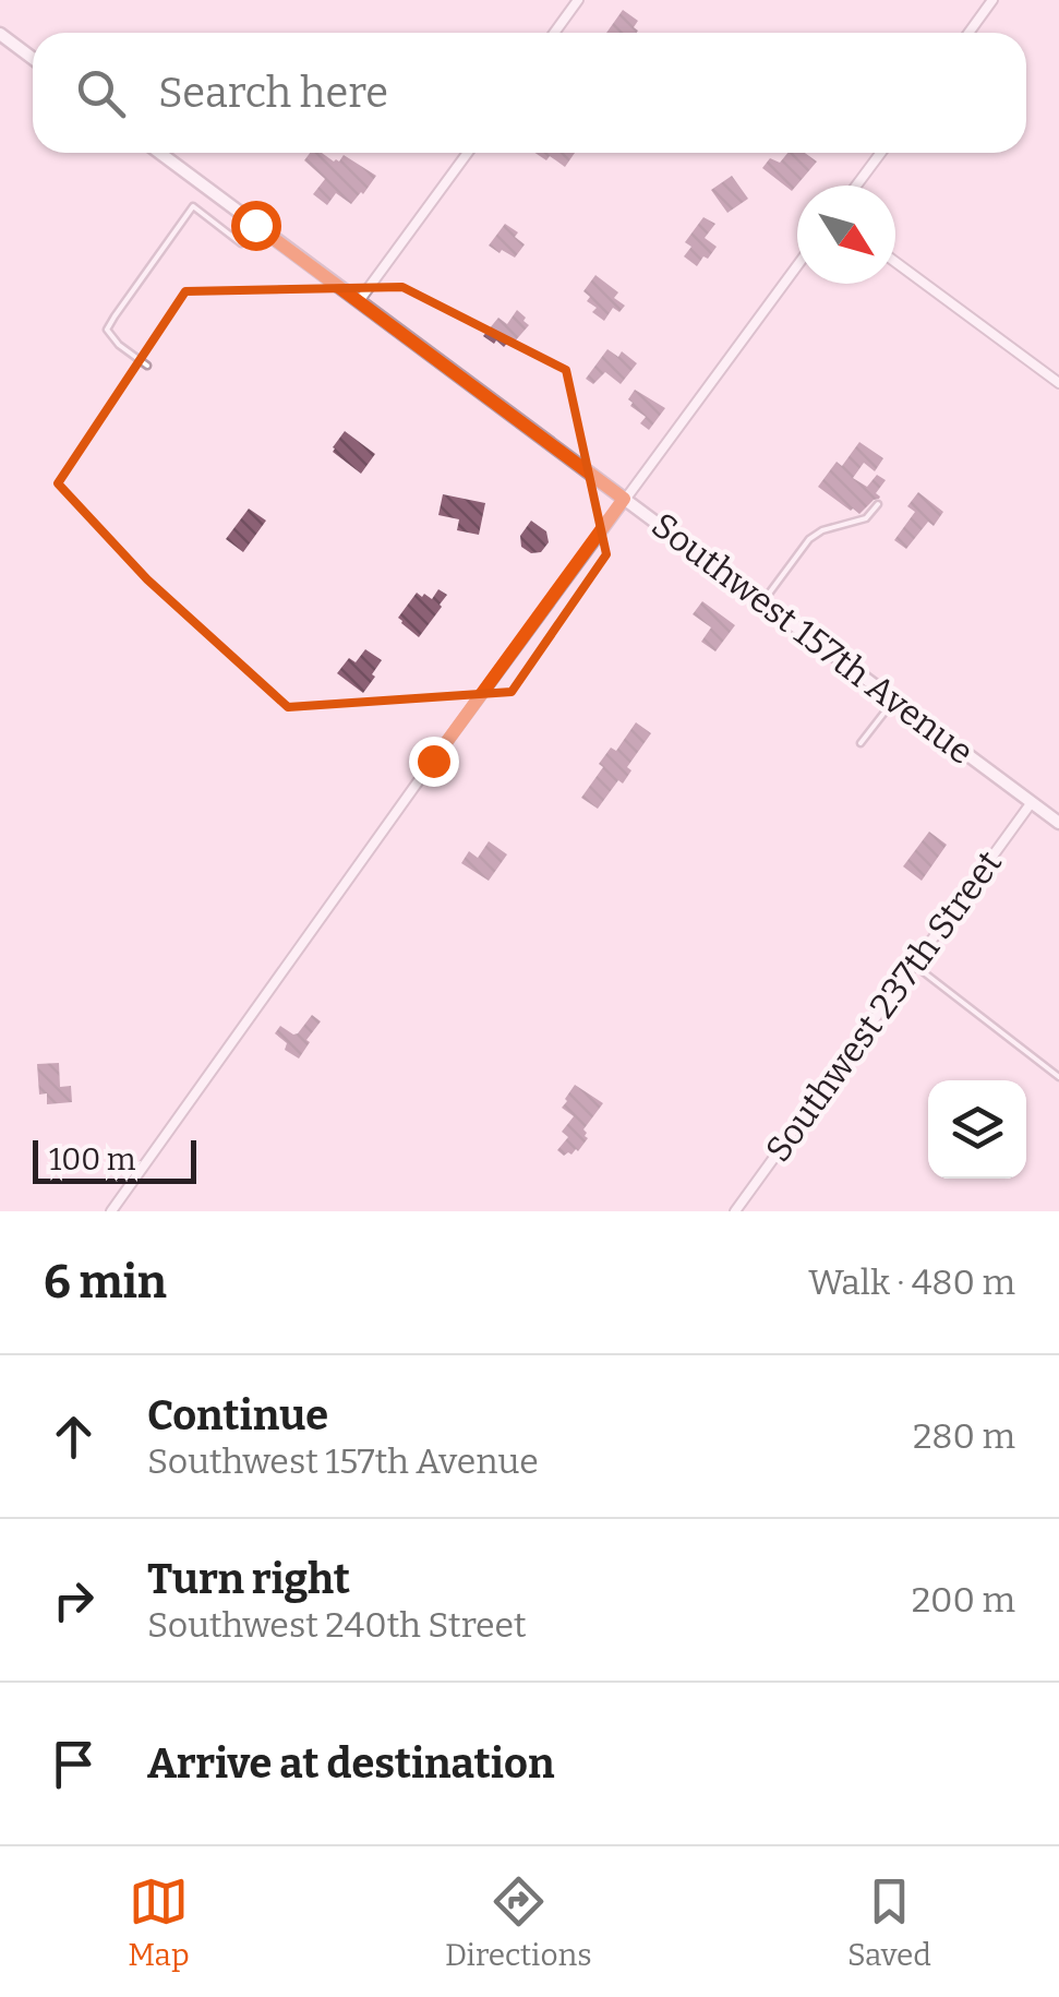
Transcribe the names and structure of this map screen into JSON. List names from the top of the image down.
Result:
{
  "streets": {
    "street": ["Southwest 157th Avenue", "Southwest 237th Street"]
  },
  "crossings": [
    ["Southwest 157th Avenue", "Southwest 237th Street"]
  ],
  "scale_bar": "100 m",
  "north": "bottom right",
  "page": {
    "search": "Search here",
    "scale": "100 m",
    "heading": ["6 min", "Walk · 480 m"],
    "list": [
      ["Continue", "Southwest 157th Avenue", "280 m"],
      ["Turn right", "Southwest 240th Street", "200 m"],
      "Arrive at destination"
    ],
    "nav": ["Map", "Directions", "Saved"]
  }
}
